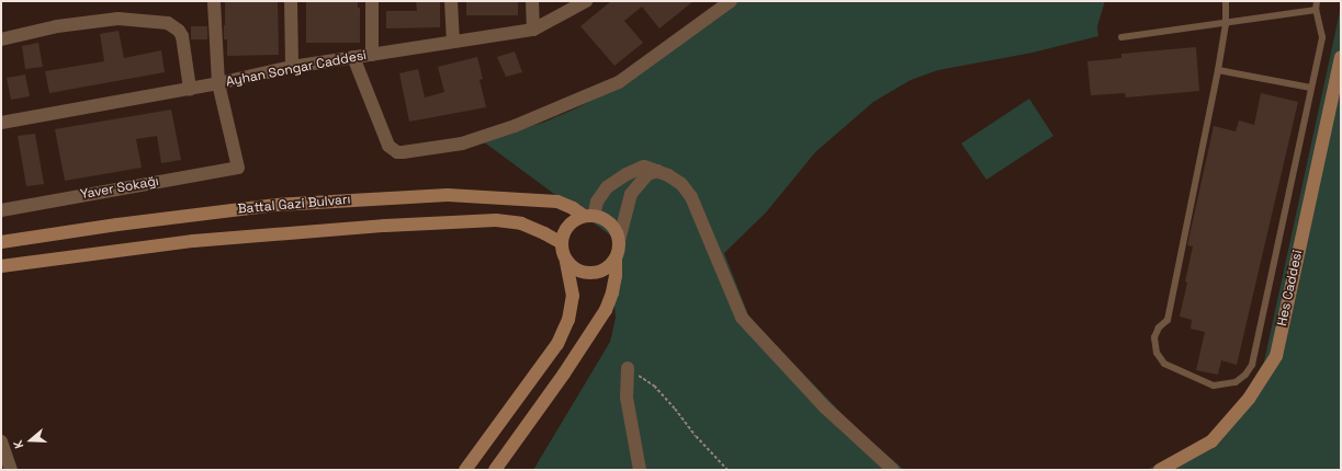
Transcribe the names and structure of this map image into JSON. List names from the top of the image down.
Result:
{
  "streets": {
    "street": [
      "Ayhan Songar Caddesi",
      "Yaver Sokağı",
      "Battal Gazi Bulvarı",
      "Hes Caddesi"
    ]
  },
  "crossings": [
    ["Ayhan Songar Caddesi", "Yaver Sokağı"]
  ],
  "north": "left"
}
